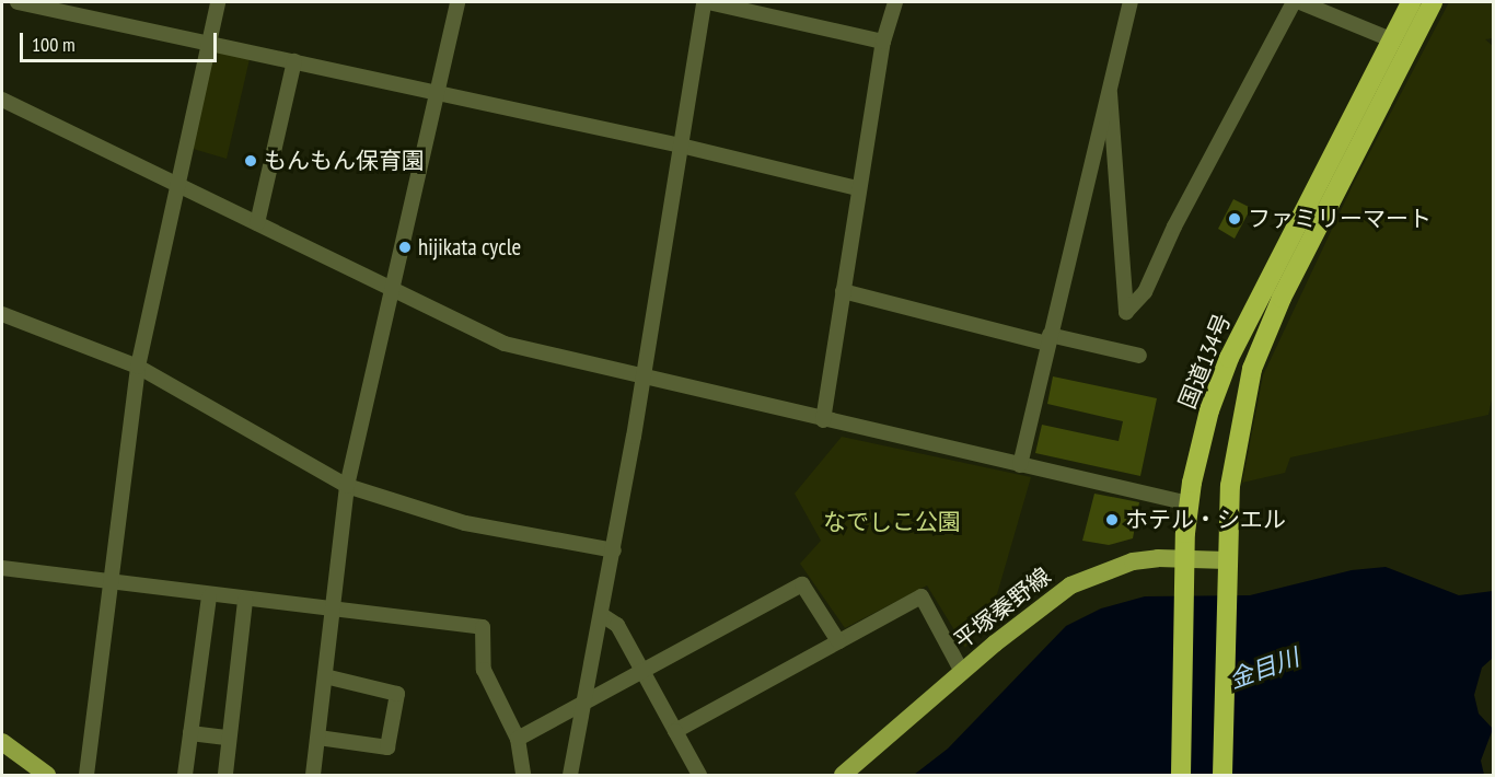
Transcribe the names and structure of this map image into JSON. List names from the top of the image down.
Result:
{
  "streets": {
    "highway": ["国道134号"],
    "main road": ["平塚秦野線"]
  },
  "crossings": [
    ["国道134号", "平塚秦野線"]
  ],
  "water": ["金目川"],
  "parks": ["なでしこ公園"],
  "places": [
    "もんもん保育園",
    "ファミリーマート",
    "hijikata cycle",
    "ホテル・シエル"
  ],
  "scale_bar": "100 m"
}
